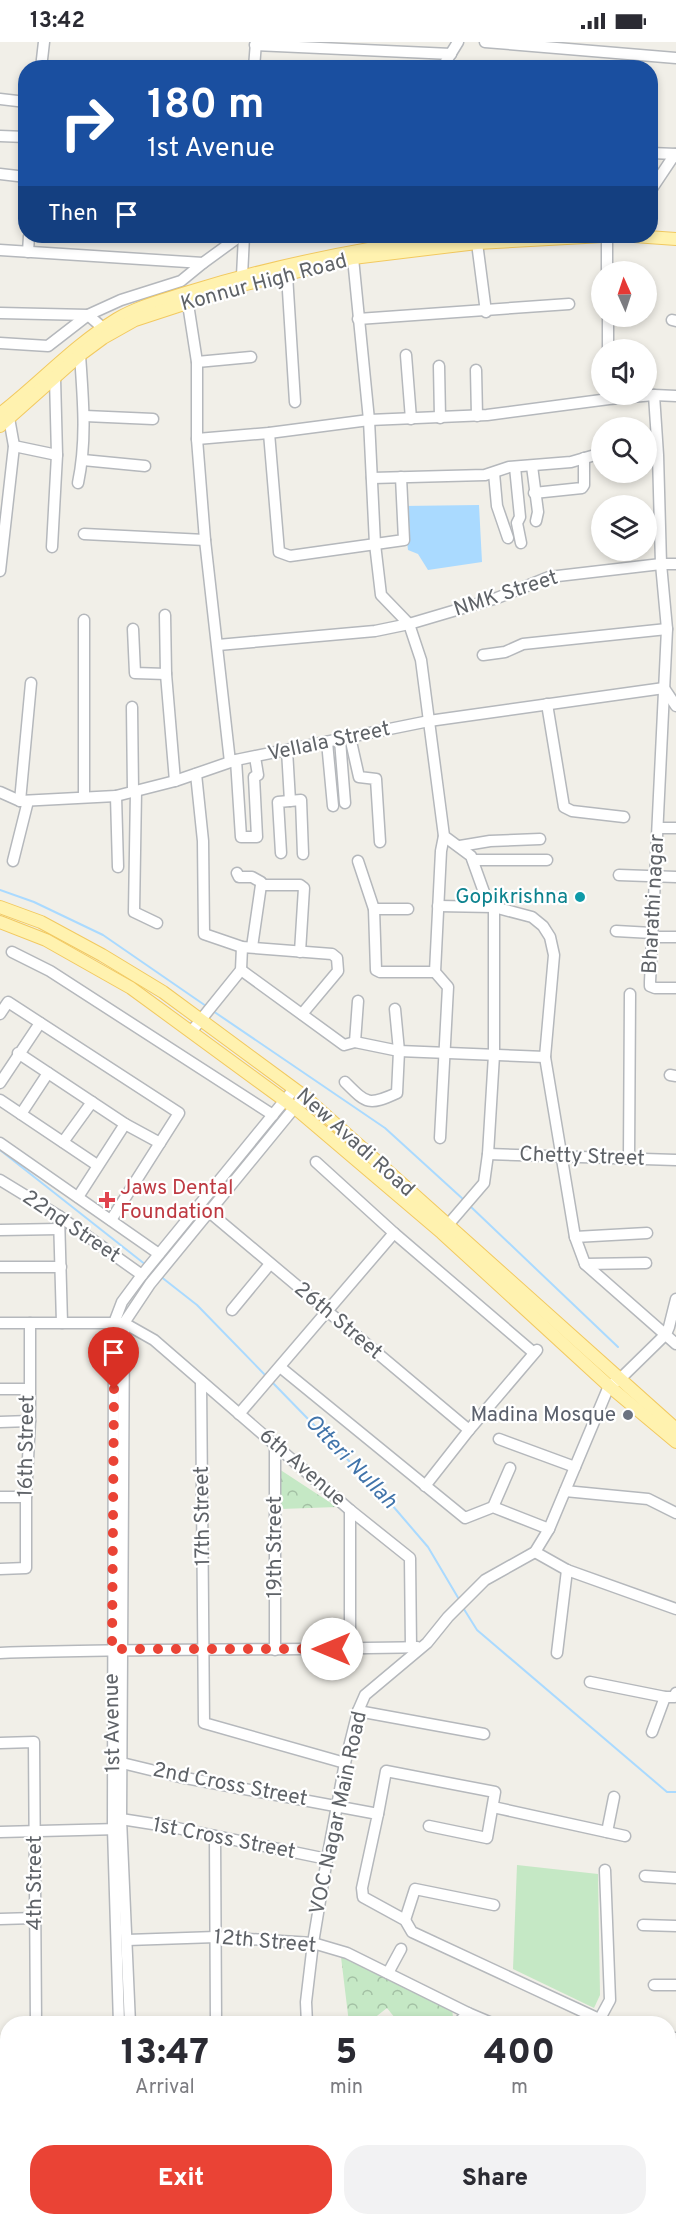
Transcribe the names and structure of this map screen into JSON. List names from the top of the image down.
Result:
{
  "streets": {
    "main road": ["Konnur High Road", "New Avadi Road"],
    "street": [
      "NMK Street",
      "Vellala Street",
      "Bharathi nagar",
      "Chetty Street",
      "22nd Street",
      "26th Street",
      "16th Street",
      "6th Avenue",
      "17th Street",
      "19th Street",
      "1st Avenue",
      "2nd Cross Street",
      "VOC Nagar Main Road",
      "1st Cross Street",
      "4th Street",
      "12th Street"
    ]
  },
  "crossings": [
    ["NMK Street", "Bharathi nagar"],
    ["Vellala Street", "Bharathi nagar"],
    ["New Avadi Road", "VOC Nagar Main Road"],
    ["6th Avenue", "17th Street"],
    ["6th Avenue", "19th Street"],
    ["6th Avenue", "1st Avenue"],
    ["6th Avenue", "VOC Nagar Main Road"],
    ["17th Street", "VOC Nagar Main Road"],
    ["1st Avenue", "2nd Cross Street"],
    ["1st Avenue", "1st Cross Street"],
    ["1st Avenue", "12th Street"],
    ["2nd Cross Street", "VOC Nagar Main Road"],
    ["VOC Nagar Main Road", "1st Cross Street"],
    ["VOC Nagar Main Road", "12th Street"],
    ["1st Cross Street", "4th Street"]
  ],
  "water": ["Otteri Nullah"],
  "places": {
    "other": ["Gopikrishna", "Madina Mosque"],
    "health": ["Jaws Dental Foundation"]
  },
  "north": "top",
  "page": {
    "status": "13:42",
    "turn": ["180 m", "1st Avenue"],
    "then": "Then",
    "eta": [
      "13:47",
      "Arrival",
      "5",
      "min",
      "400",
      "m"
    ],
    "buttons": ["Exit", "Share"]
  }
}
